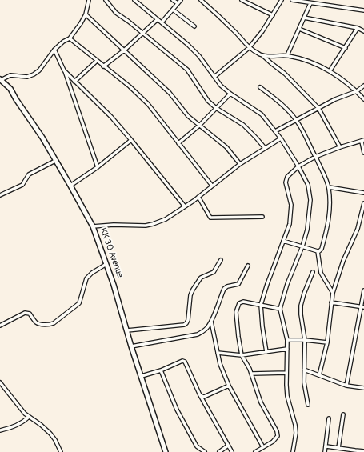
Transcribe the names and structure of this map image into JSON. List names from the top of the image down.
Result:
{
  "streets": {
    "main road": ["KK 30 Avenue"]
  }
}
